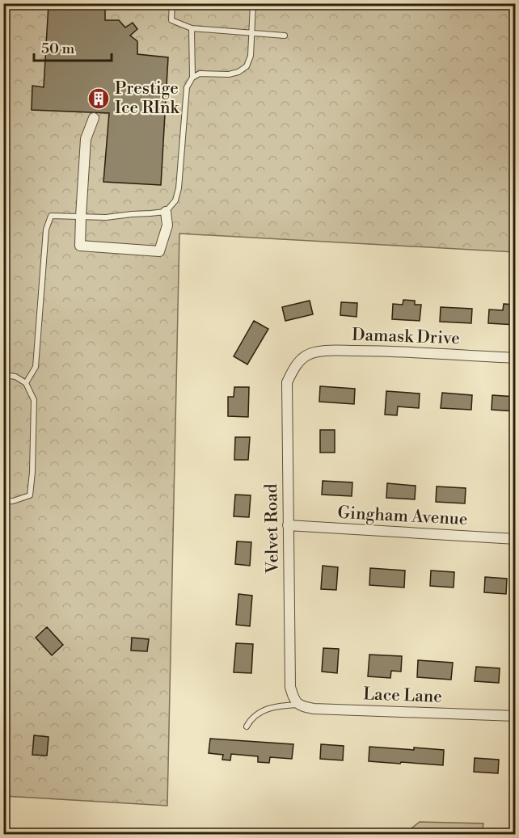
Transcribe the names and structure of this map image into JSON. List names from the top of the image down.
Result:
{
  "streets": {
    "street": [
      "Damask Drive",
      "Gingham Avenue",
      "Velvet Road",
      "Lace Lane"
    ]
  },
  "crossings": [
    ["Damask Drive", "Velvet Road"],
    ["Gingham Avenue", "Velvet Road"],
    ["Velvet Road", "Lace Lane"]
  ],
  "places": {
    "building": ["Prestige Ice RInk"]
  },
  "scale_bar": "50 m"
}
